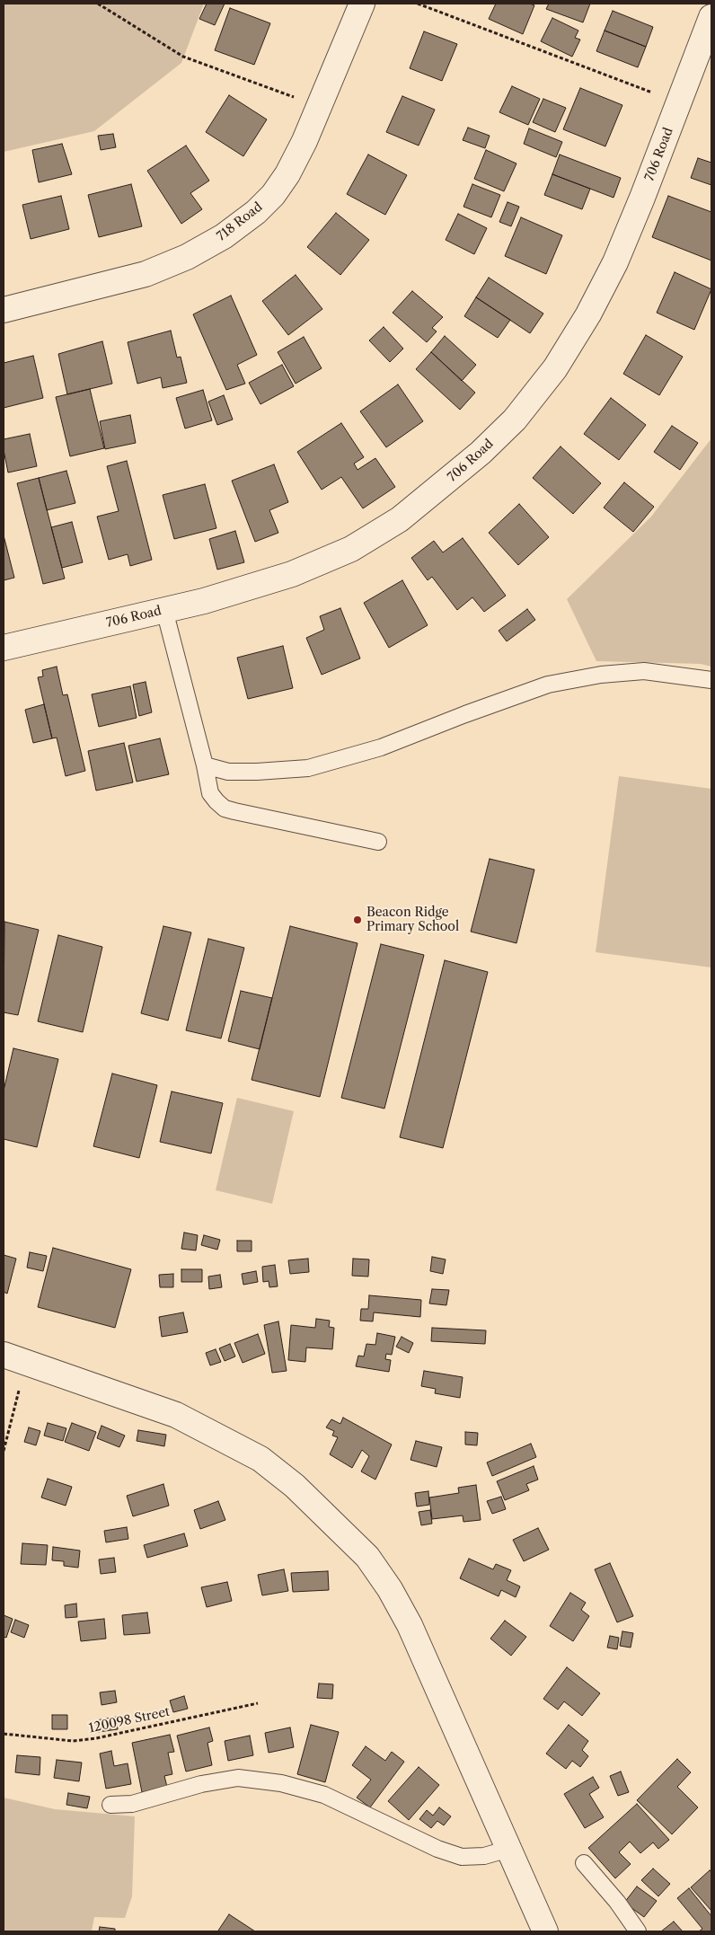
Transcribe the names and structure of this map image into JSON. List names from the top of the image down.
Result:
{
  "streets": {
    "street": ["706 Road", "718 Road"],
    "path": ["120098 Street"]
  },
  "places": ["Beacon Ridge Primary School"]
}
